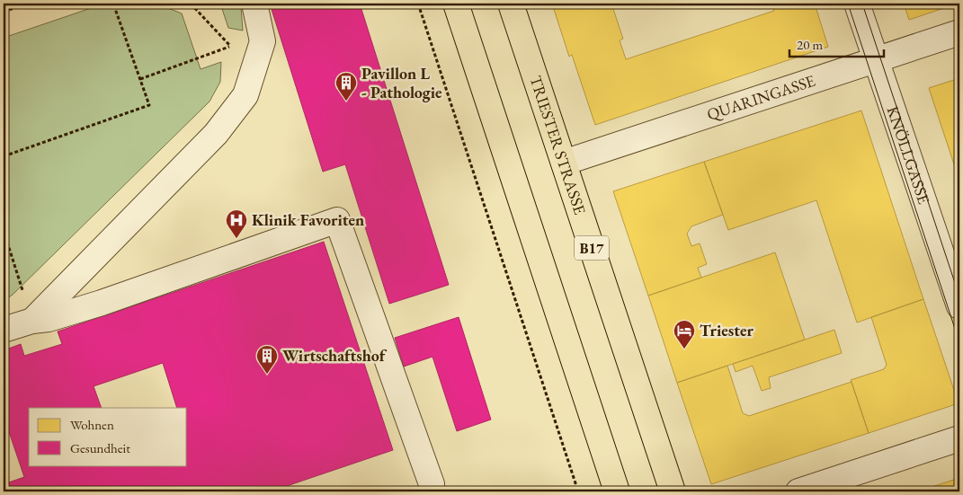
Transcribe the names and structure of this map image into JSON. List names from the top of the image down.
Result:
{
  "streets": {
    "main road": ["TRIESTER STRASSE", "B17"],
    "street": ["QUARINGASSE", "KNÖLLGASSE"]
  },
  "crossings": [
    ["QUARINGASSE", "TRIESTER STRASSE"],
    ["QUARINGASSE", "KNÖLLGASSE"]
  ],
  "places": {
    "building": ["Pavillon L - Pathologie", "Wirtschaftshof"],
    "hospital": ["Klinik Favoriten"],
    "hotel": ["Triester"]
  },
  "legend": ["Wohnen", "Gesundheit"],
  "scale_bar": "20 m"
}
